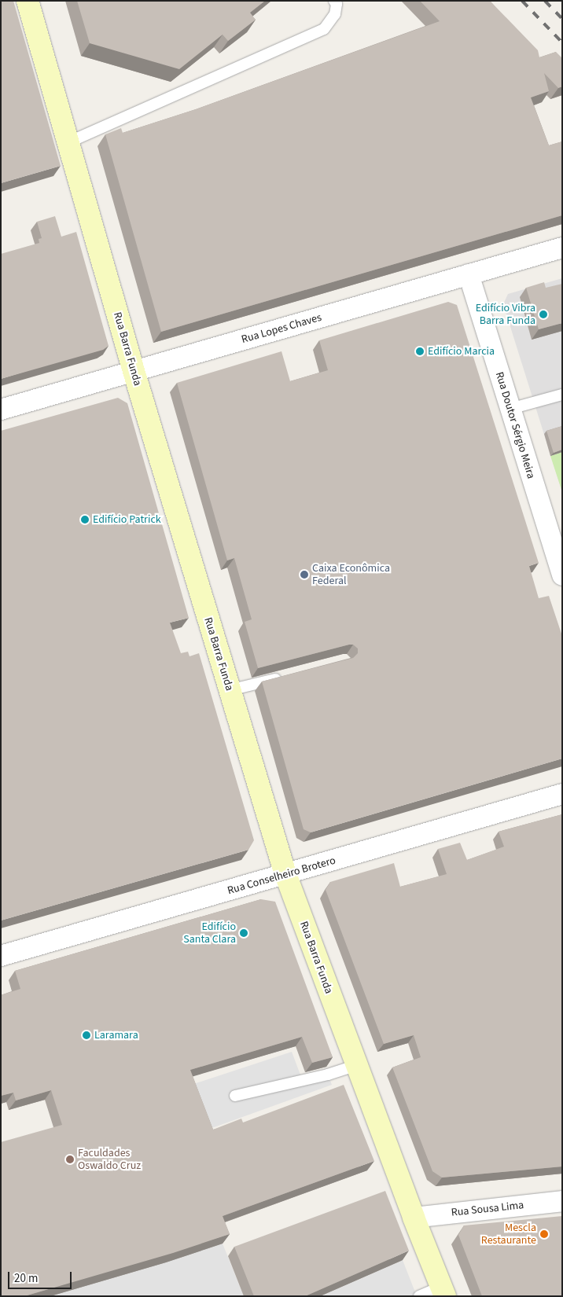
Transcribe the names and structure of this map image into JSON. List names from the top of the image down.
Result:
{
  "streets": {
    "street": [
      "Rua Lopes Chaves",
      "Rua Barra Funda",
      "Rua Doutor Sérgio Meira",
      "Rua Conselheiro Brotero",
      "Rua Sousa Lima"
    ]
  },
  "crossings": [
    ["Rua Lopes Chaves", "Rua Barra Funda"],
    ["Rua Lopes Chaves", "Rua Doutor Sérgio Meira"],
    ["Rua Barra Funda", "Rua Conselheiro Brotero"],
    ["Rua Barra Funda", "Rua Sousa Lima"]
  ],
  "places": [
    "Edifício Vibra Barra Funda",
    "Edifício Marcia",
    "Edifício Patrick",
    "Caixa Econômica Federal",
    "Edifício Santa Clara",
    "Laramara",
    "Faculdades Oswaldo Cruz",
    "Mescla Restaurante"
  ],
  "scale_bar": "20 m"
}
